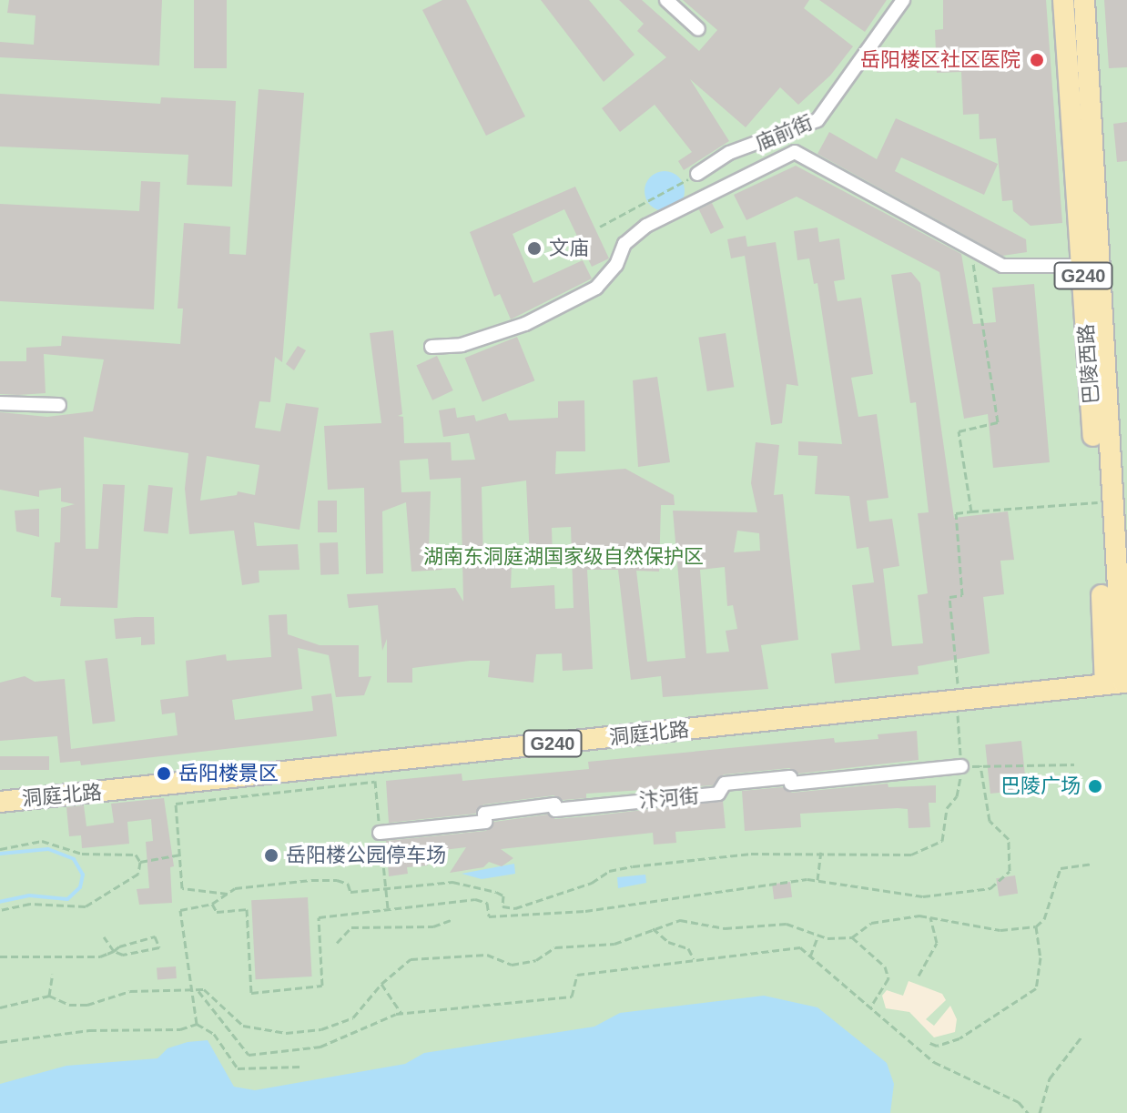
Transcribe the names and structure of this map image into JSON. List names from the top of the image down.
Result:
{
  "streets": {
    "main road": ["G240", "巴陵西路", "洞庭北路"],
    "street": ["庙前街", "汴河街"]
  },
  "crossings": [
    ["巴陵西路", "洞庭北路"]
  ],
  "parks": ["湖南东洞庭湖国家级自然保护区"],
  "places": [
    "岳阳楼区社区医院",
    "文庙",
    "岳阳楼景区",
    "巴陵广场",
    "岳阳楼公园停车场"
  ]
}
